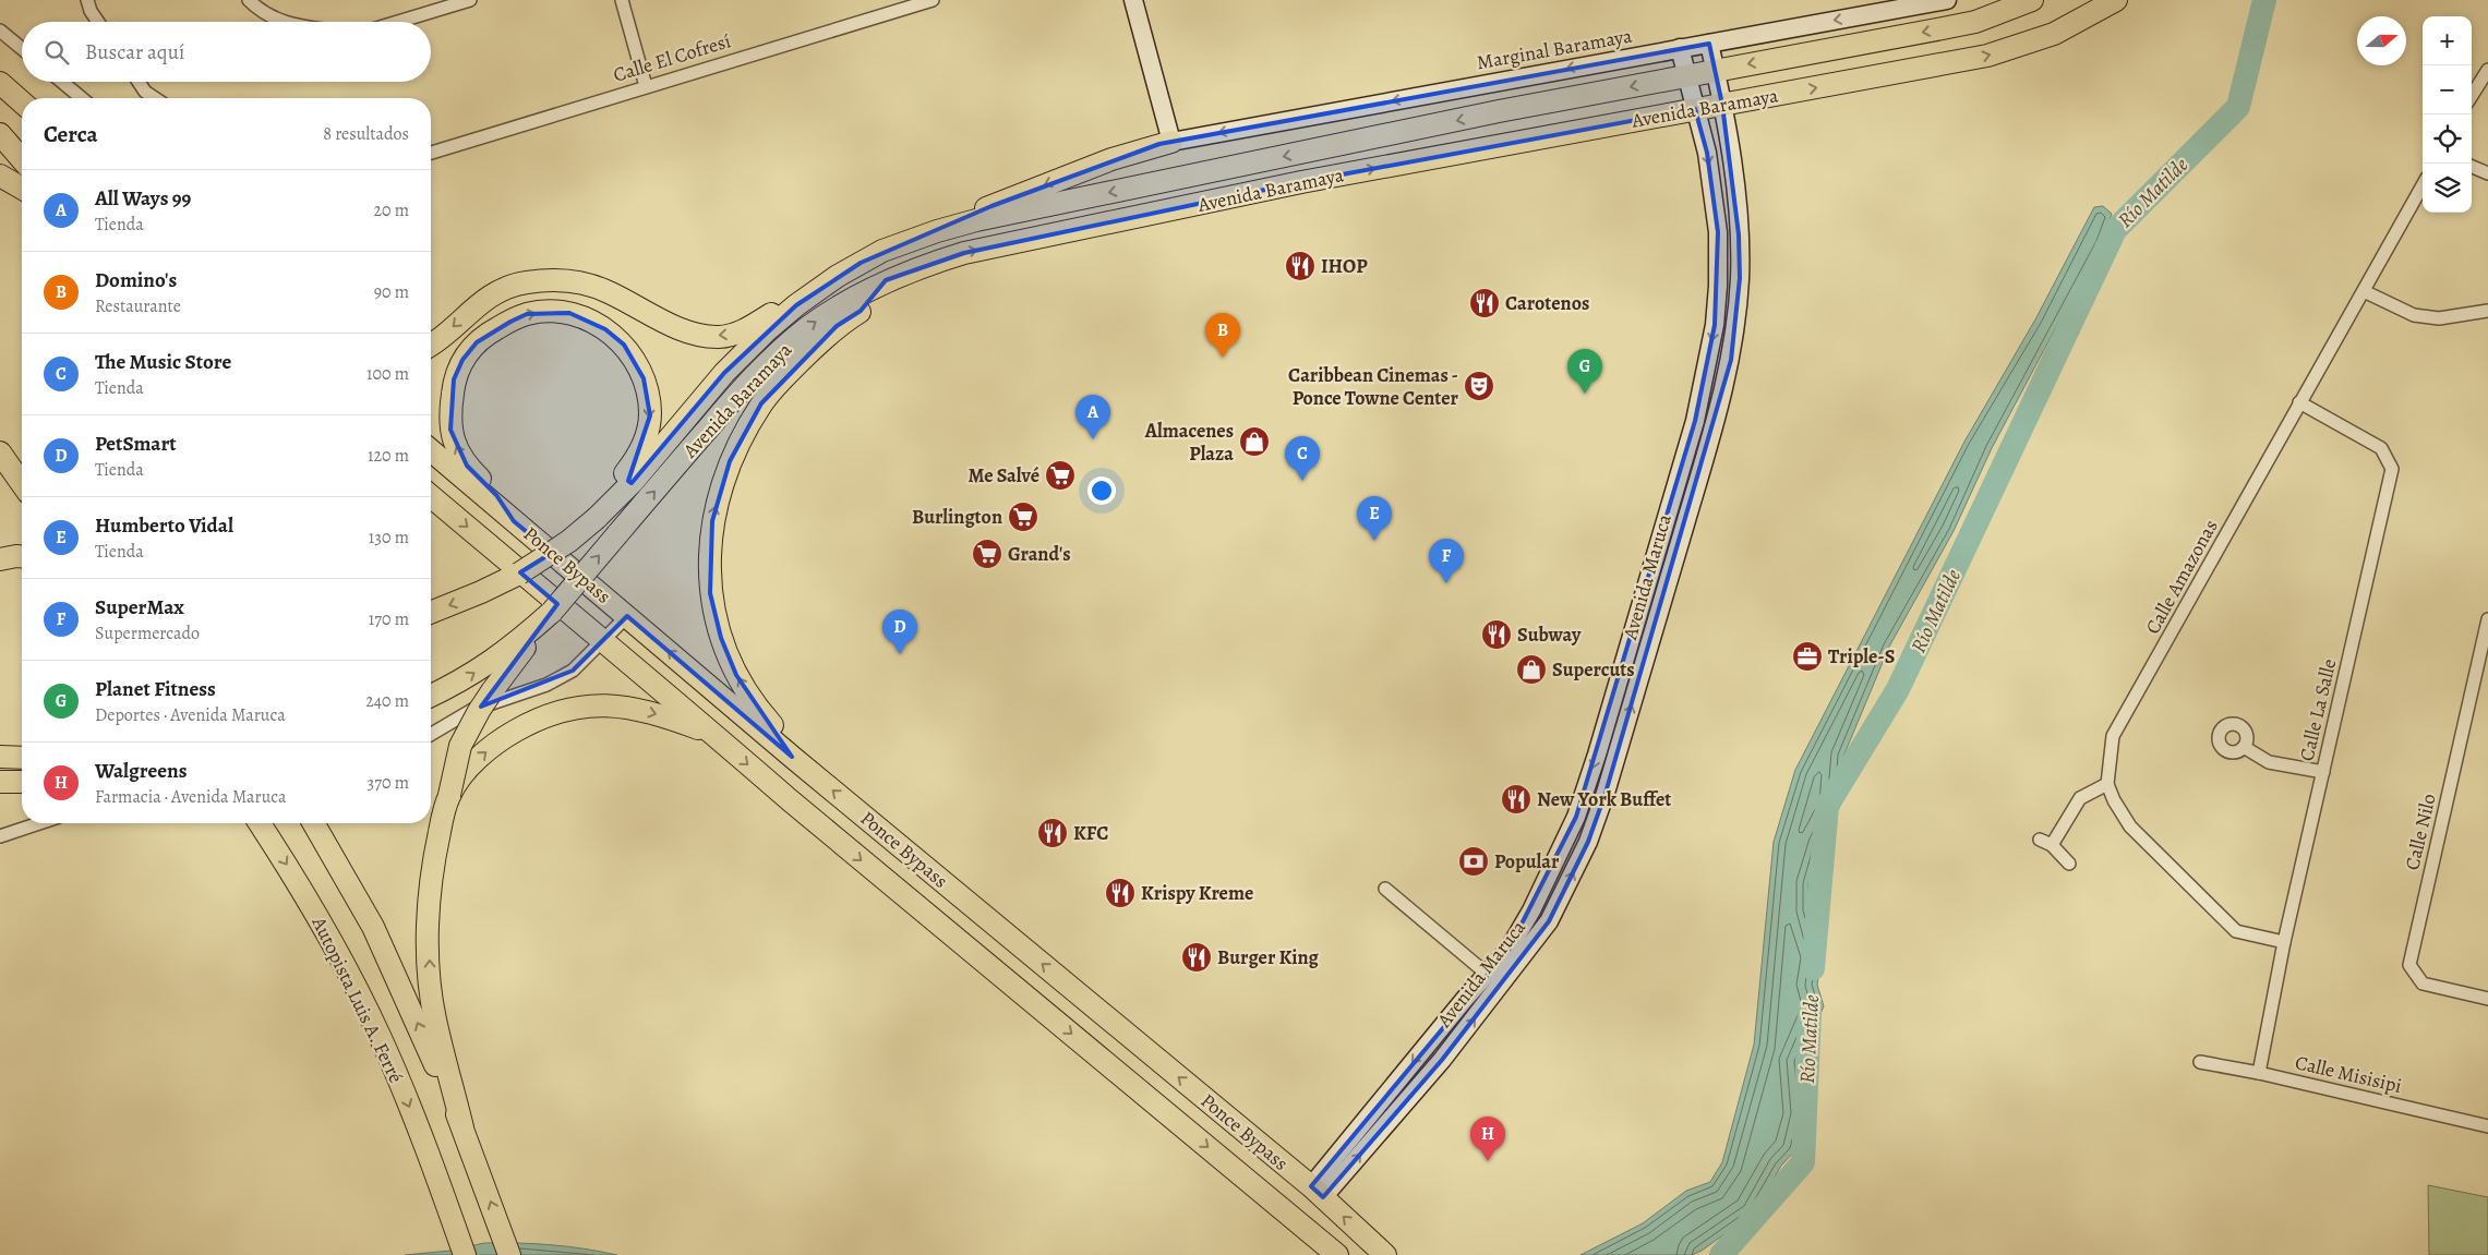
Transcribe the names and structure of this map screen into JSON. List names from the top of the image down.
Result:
{
  "streets": {
    "highway": ["Avenida Baramaya", "Ponce Bypass", "Autopista Luis A. Ferré"],
    "street": [
      "Marginal Baramaya",
      "Calle El Cofresí",
      "Avenida Maruca",
      "Calle Amazonas",
      "Calle La Salle",
      "Calle Nilo",
      "Calle Misisipi"
    ]
  },
  "crossings": [
    ["Marginal Baramaya", "Avenida Maruca"],
    ["Avenida Baramaya", "Avenida Maruca"],
    ["Ponce Bypass", "Avenida Maruca"],
    ["Calle Amazonas", "Calle La Salle"],
    ["Calle La Salle", "Calle Misisipi"]
  ],
  "one_way": ["Marginal Baramaya"],
  "water": ["Río Matilde"],
  "places": {
    "restaurant": [
      "IHOP",
      "Carotenos",
      "Subway",
      "New York Buffet",
      "KFC",
      "Krispy Kreme",
      "Burger King"
    ],
    "theatre": ["Caribbean Cinemas - Ponce Towne Center"],
    "shop": ["Almacenes Plaza", "Supercuts"],
    "supermarket": ["Me Salvé", "Burlington", "Grand's"],
    "office": ["Triple-S"],
    "bank": ["Popular"]
  },
  "north": "right",
  "page": {
    "map_buttons": ["+", "−"],
    "search": "Buscar aquí",
    "heading": ["Cerca", "8 resultados"],
    "list": [
      {
        "mark": "A",
        "name": "All Ways 99",
        "note": "Tienda",
        "value": "20 m"
      },
      {
        "mark": "B",
        "name": "Domino's",
        "note": "Restaurante",
        "value": "90 m"
      },
      {
        "mark": "C",
        "name": "The Music Store",
        "note": "Tienda",
        "value": "100 m"
      },
      {
        "mark": "D",
        "name": "PetSmart",
        "note": "Tienda",
        "value": "120 m"
      },
      {
        "mark": "E",
        "name": "Humberto Vidal",
        "note": "Tienda",
        "value": "130 m"
      },
      {
        "mark": "F",
        "name": "SuperMax",
        "note": "Supermercado",
        "value": "170 m"
      },
      {
        "mark": "G",
        "name": "Planet Fitness",
        "note": "Deportes · Avenida Maruca",
        "value": "240 m"
      },
      {
        "mark": "H",
        "name": "Walgreens",
        "note": "Farmacia · Avenida Maruca",
        "value": "370 m"
      }
    ],
    "pins": [
      "B",
      "G",
      "A",
      "C",
      "E",
      "F",
      "D",
      "H"
    ]
  }
}
